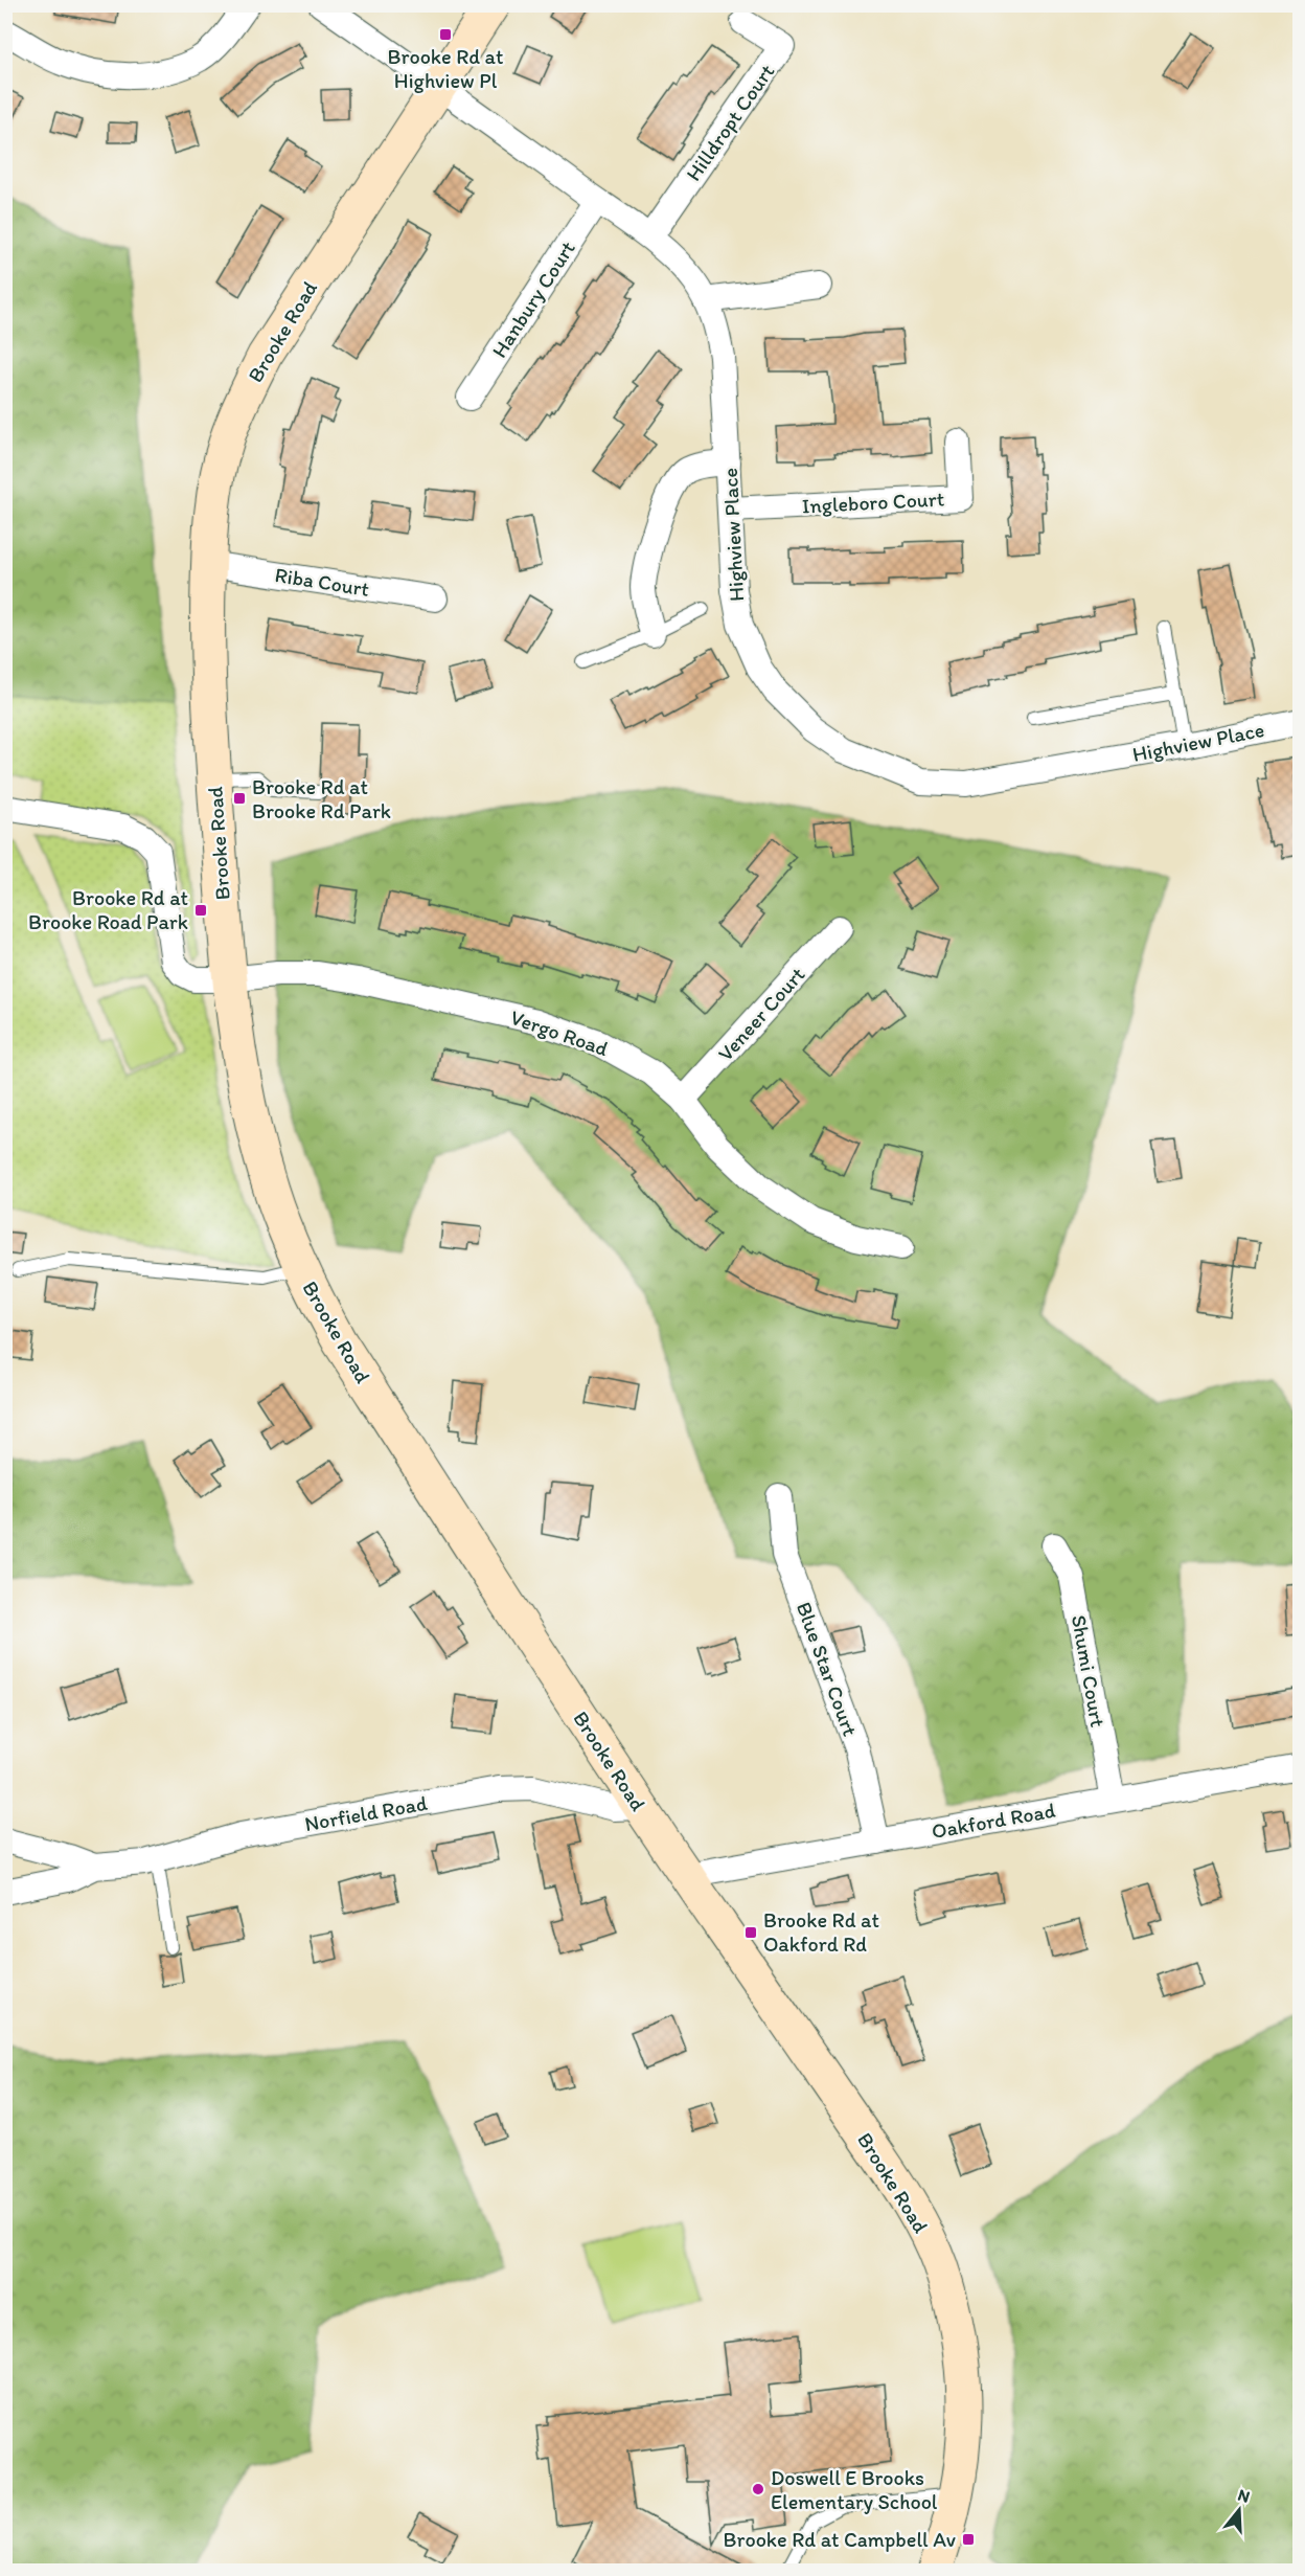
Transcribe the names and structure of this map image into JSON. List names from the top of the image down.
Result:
{
  "streets": {
    "street": [
      "Hilldropt Court",
      "Hanbury Court",
      "Brooke Road",
      "Ingleboro Court",
      "Highview Place",
      "Riba Court",
      "Veneer Court",
      "Vergo Road",
      "Blue Star Court",
      "Shumi Court",
      "Norfield Road",
      "Oakford Road"
    ]
  },
  "crossings": [
    ["Hilldropt Court", "Highview Place"],
    ["Hanbury Court", "Highview Place"],
    ["Brooke Road", "Highview Place"],
    ["Brooke Road", "Riba Court"],
    ["Brooke Road", "Vergo Road"],
    ["Brooke Road", "Norfield Road"],
    ["Brooke Road", "Oakford Road"],
    ["Ingleboro Court", "Highview Place"],
    ["Veneer Court", "Vergo Road"],
    ["Blue Star Court", "Oakford Road"],
    ["Shumi Court", "Oakford Road"]
  ],
  "places": {
    "transit": [
      "Brooke Rd at Highview Pl",
      "Brooke Rd at Brooke Rd Park",
      "Brooke Rd at Brooke Road Park",
      "Brooke Rd at Oakford Rd",
      "Brooke Rd at Campbell Av"
    ],
    "other": ["Doswell E Brooks Elementary School"]
  },
  "north": "top"
}
